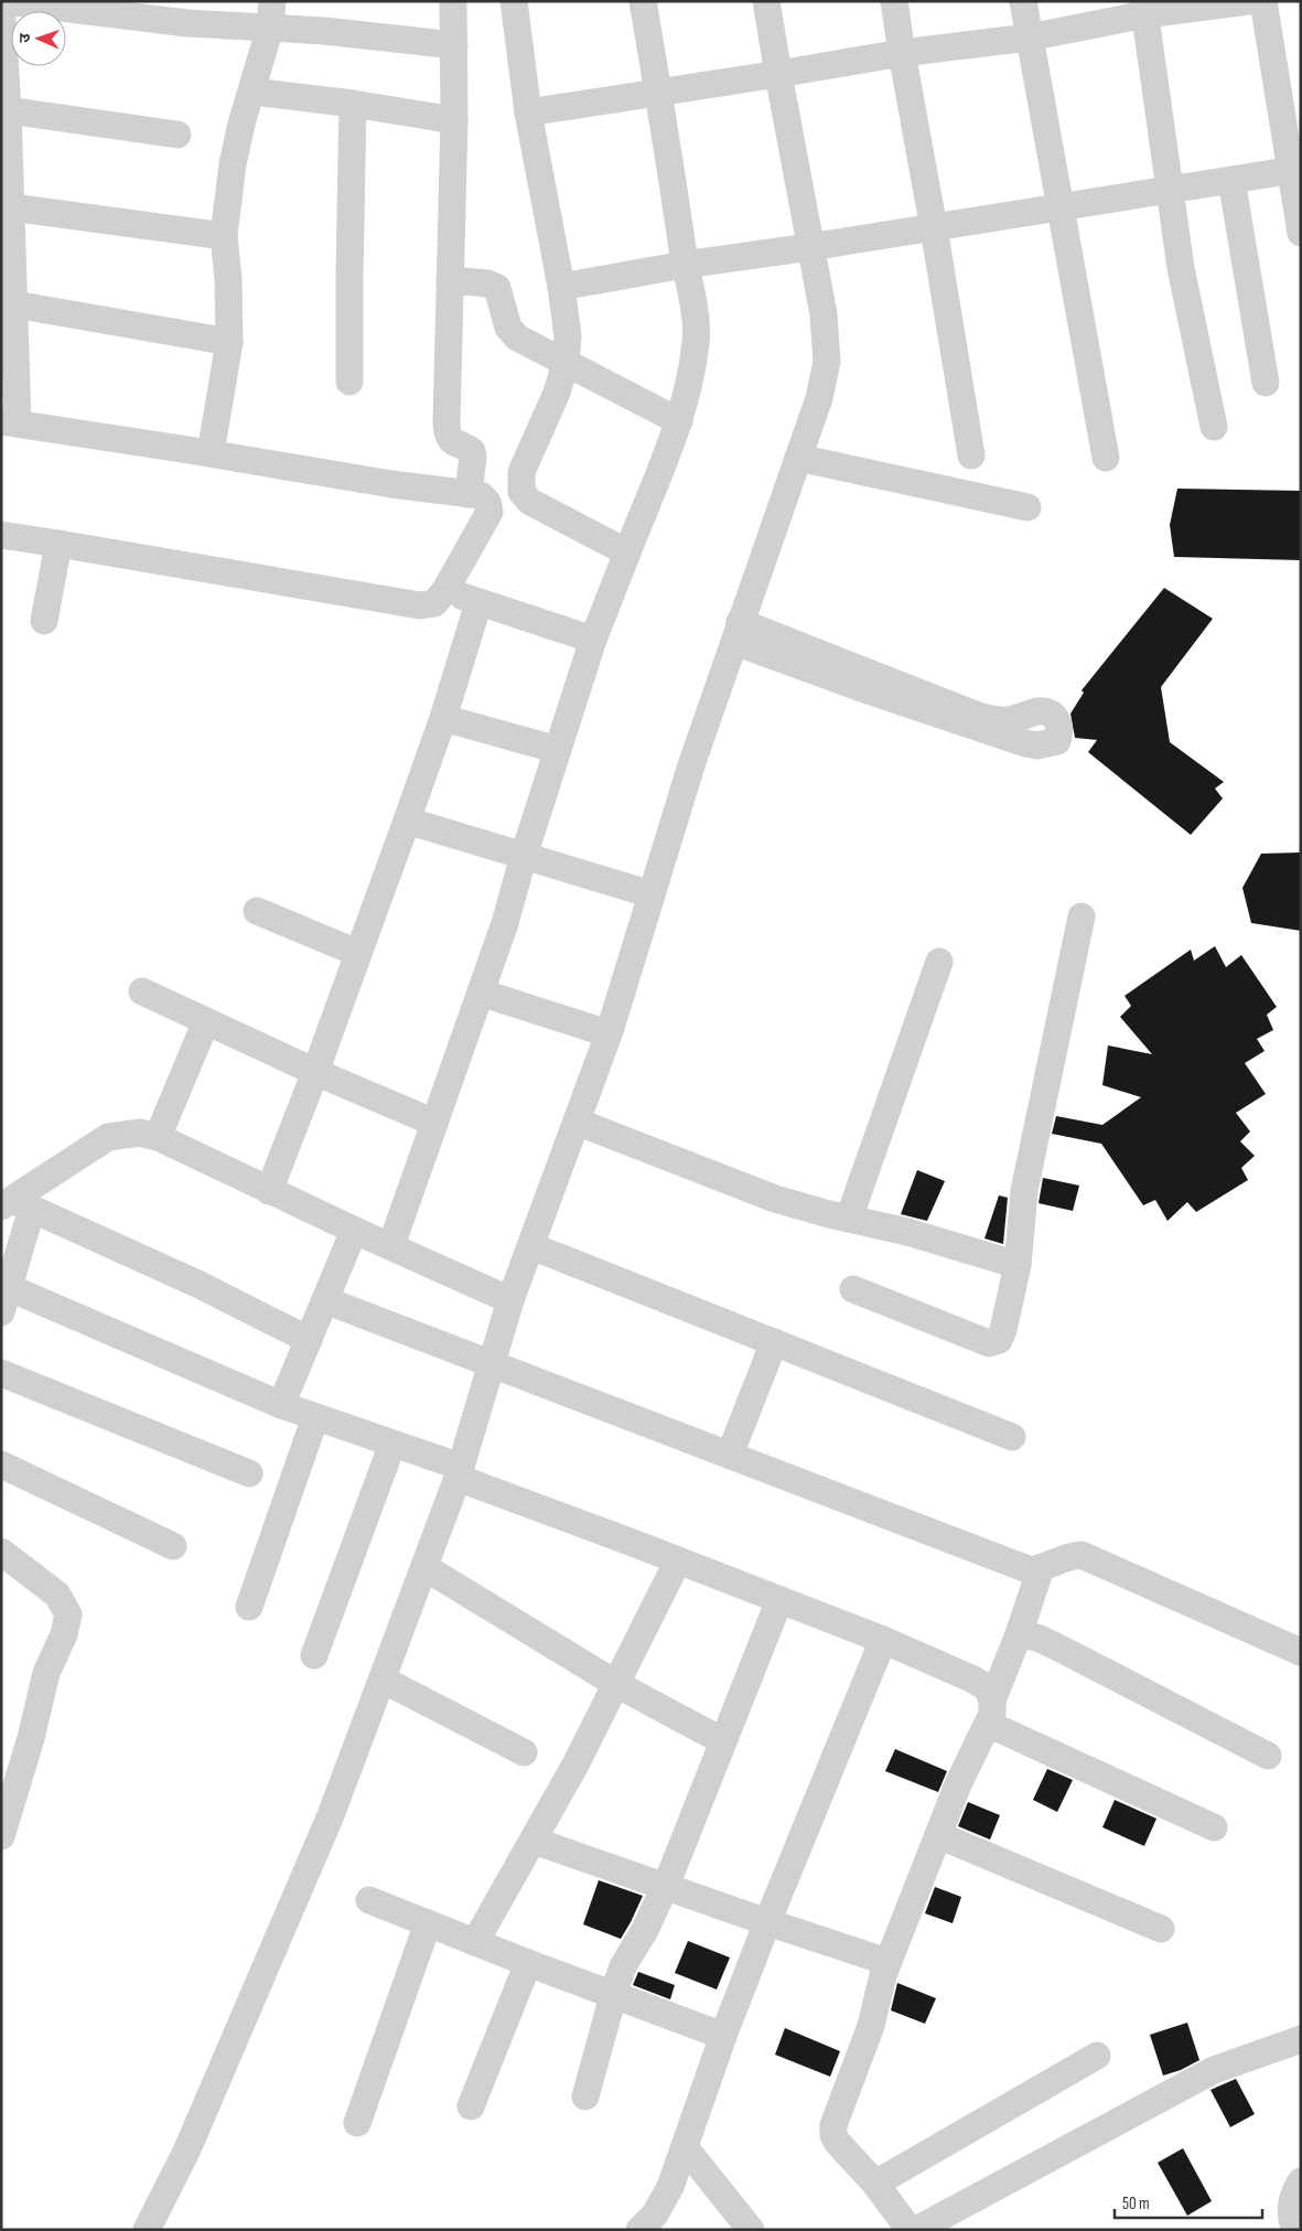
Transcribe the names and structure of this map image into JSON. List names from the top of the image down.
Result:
{
  "scale_bar": "50 m",
  "north": "left"
}
